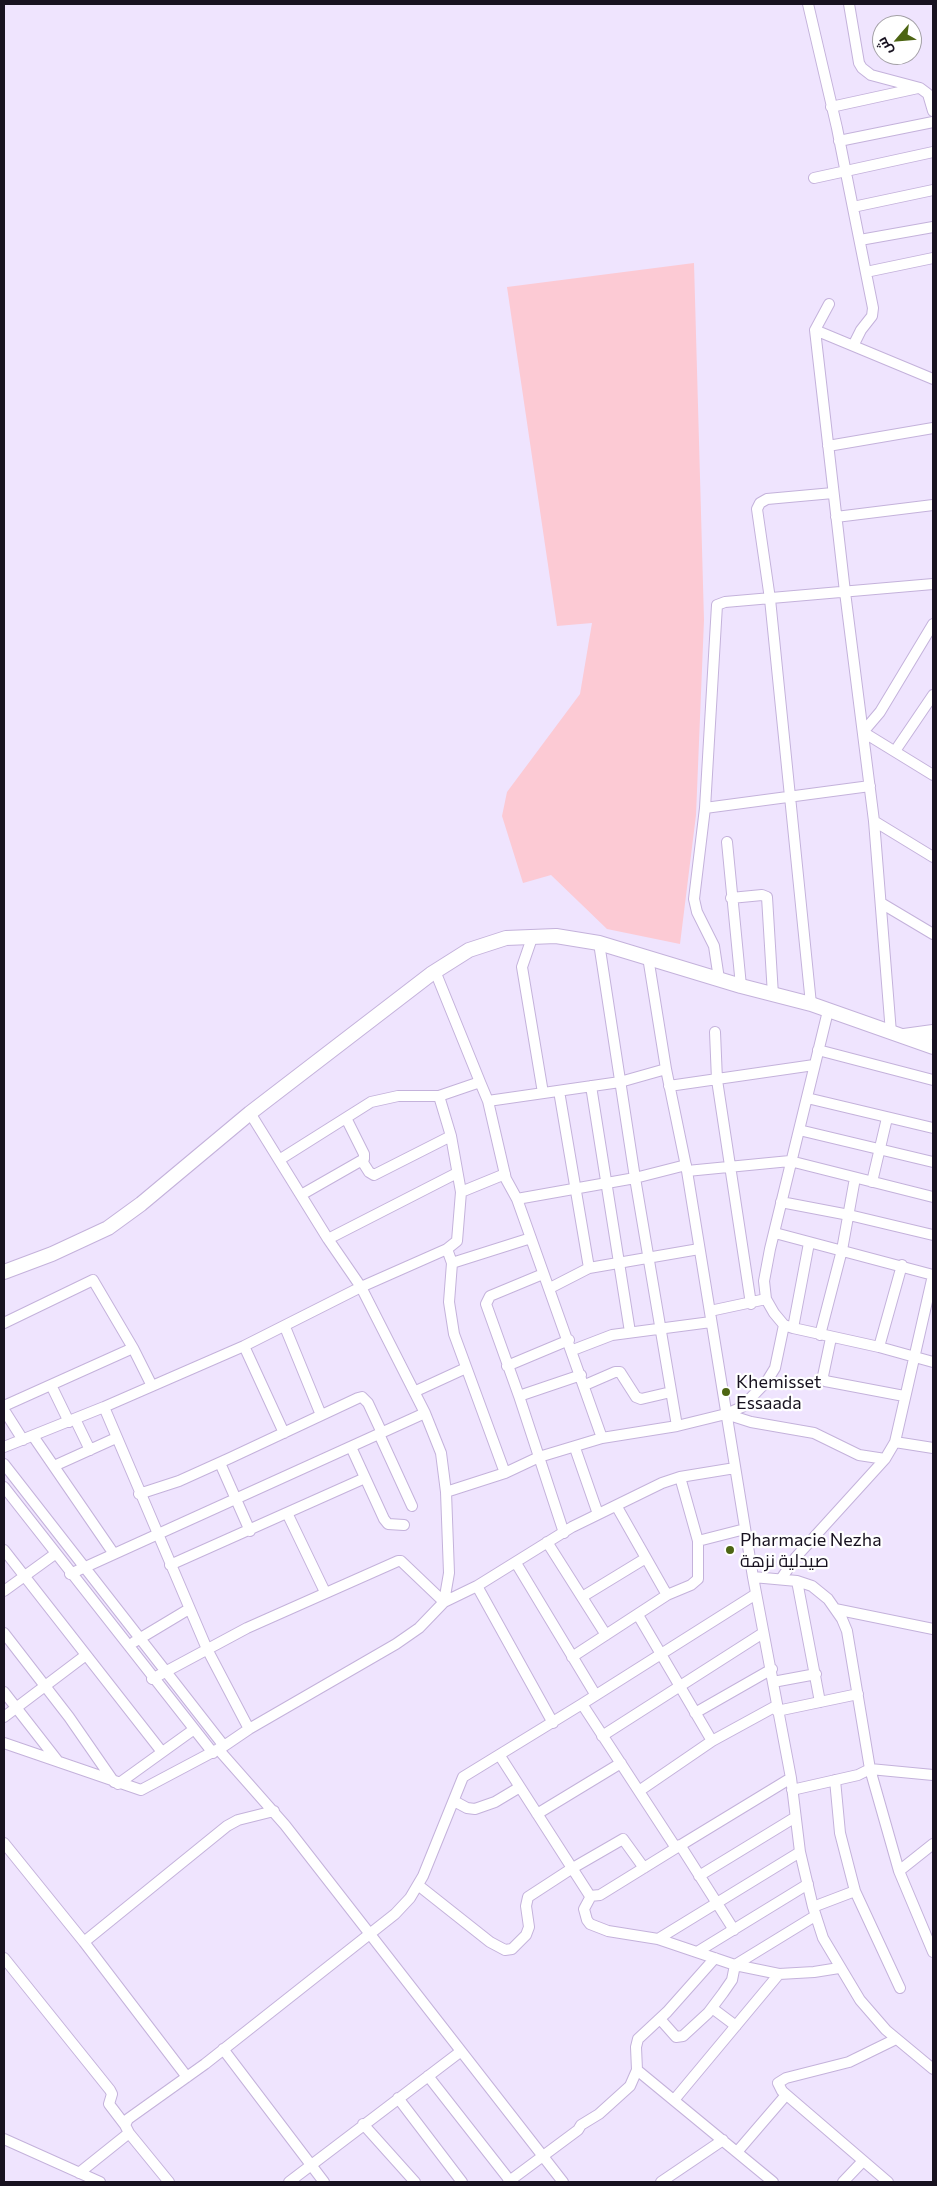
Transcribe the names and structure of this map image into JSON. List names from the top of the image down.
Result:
{
  "places": ["Khemisset Essaada", "Pharmacie Nezha صيدلية نزهة"],
  "north": "bottom left"
}
